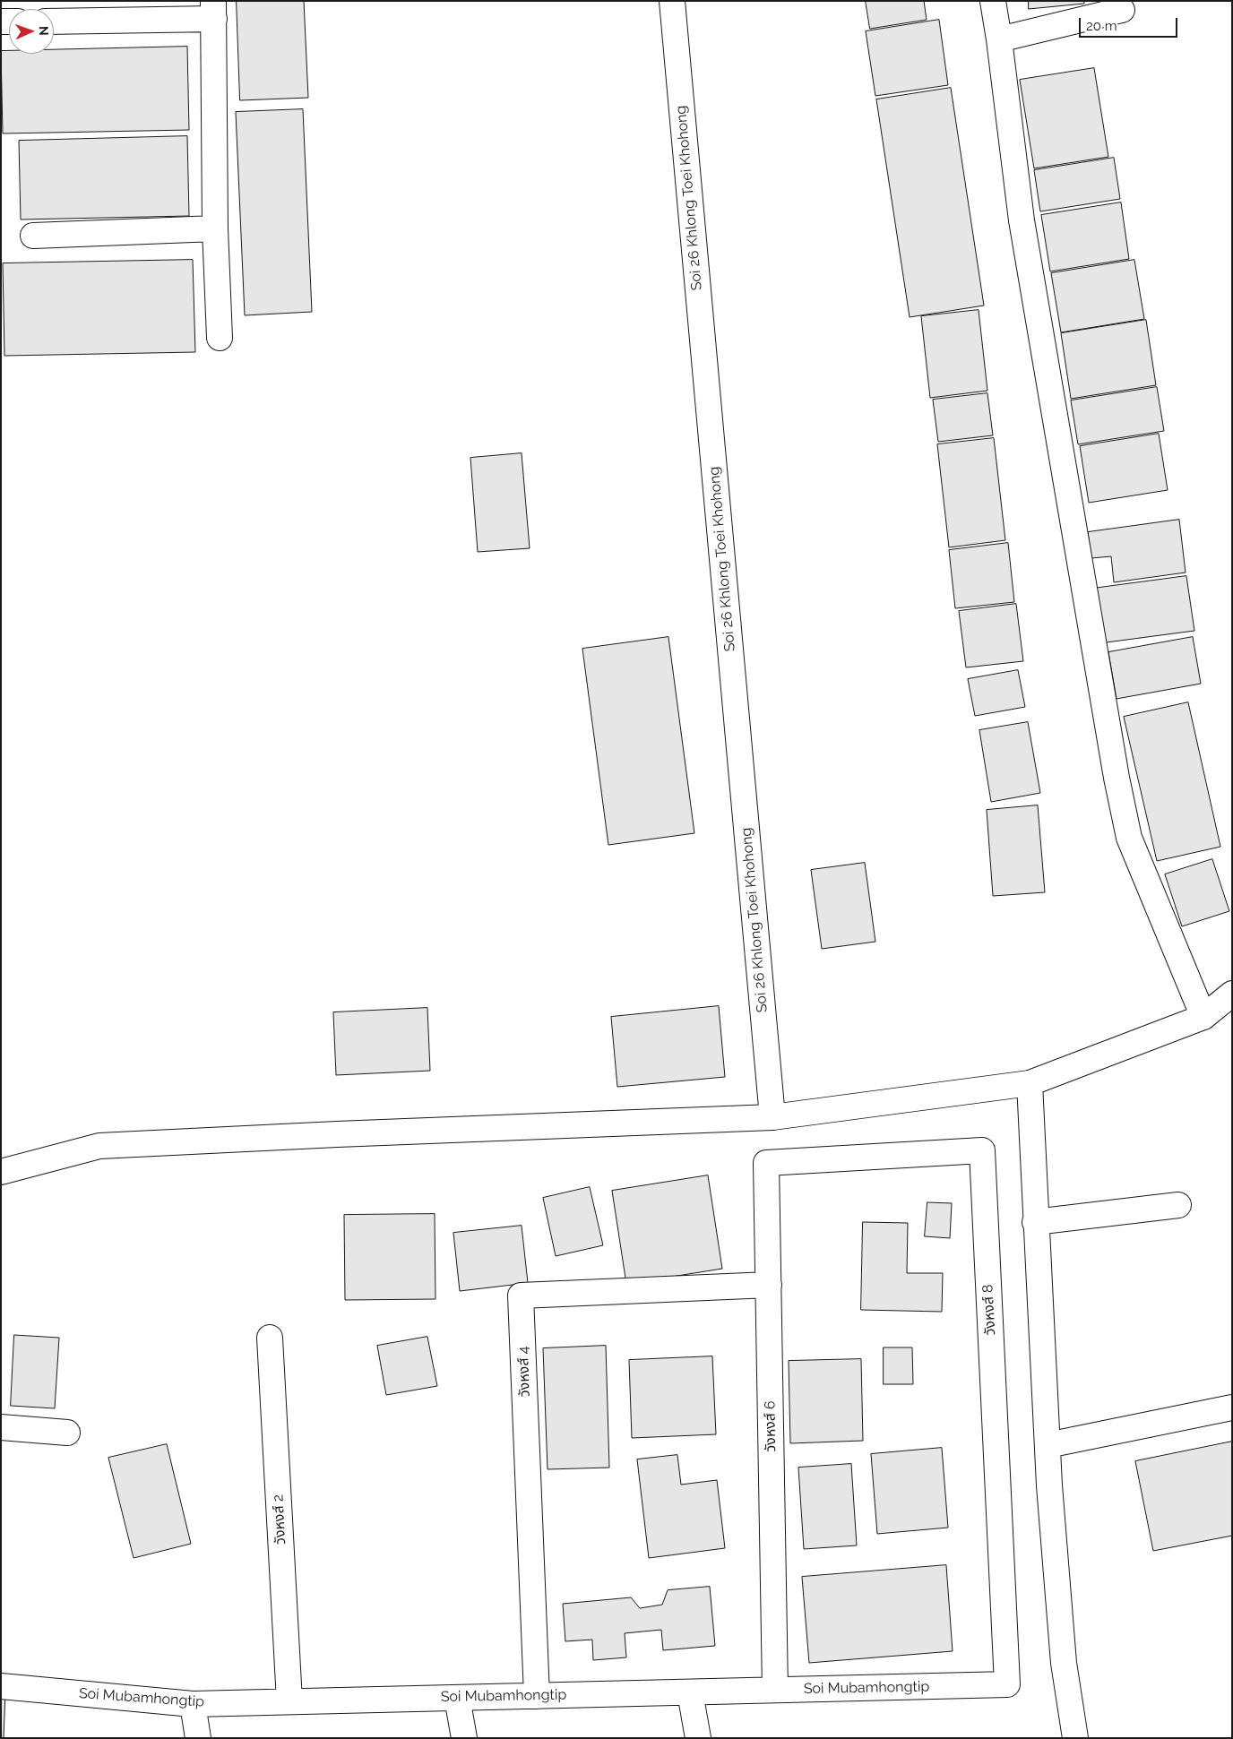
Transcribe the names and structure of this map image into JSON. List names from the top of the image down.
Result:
{
  "streets": {
    "street": [
      "Soi 26 Khlong Toei Khohong",
      "วังหงส์ 8",
      "วังหงส์ 4",
      "วังหงส์ 6",
      "วังหงส์ 2",
      "Soi Mubamhongtip"
    ]
  },
  "crossings": [
    ["วังหงส์ 8", "วังหงส์ 6"],
    ["วังหงส์ 8", "Soi Mubamhongtip"],
    ["วังหงส์ 4", "วังหงส์ 6"],
    ["วังหงส์ 4", "Soi Mubamhongtip"],
    ["วังหงส์ 6", "Soi Mubamhongtip"],
    ["วังหงส์ 2", "Soi Mubamhongtip"]
  ],
  "scale_bar": "20 m",
  "north": "right"
}
